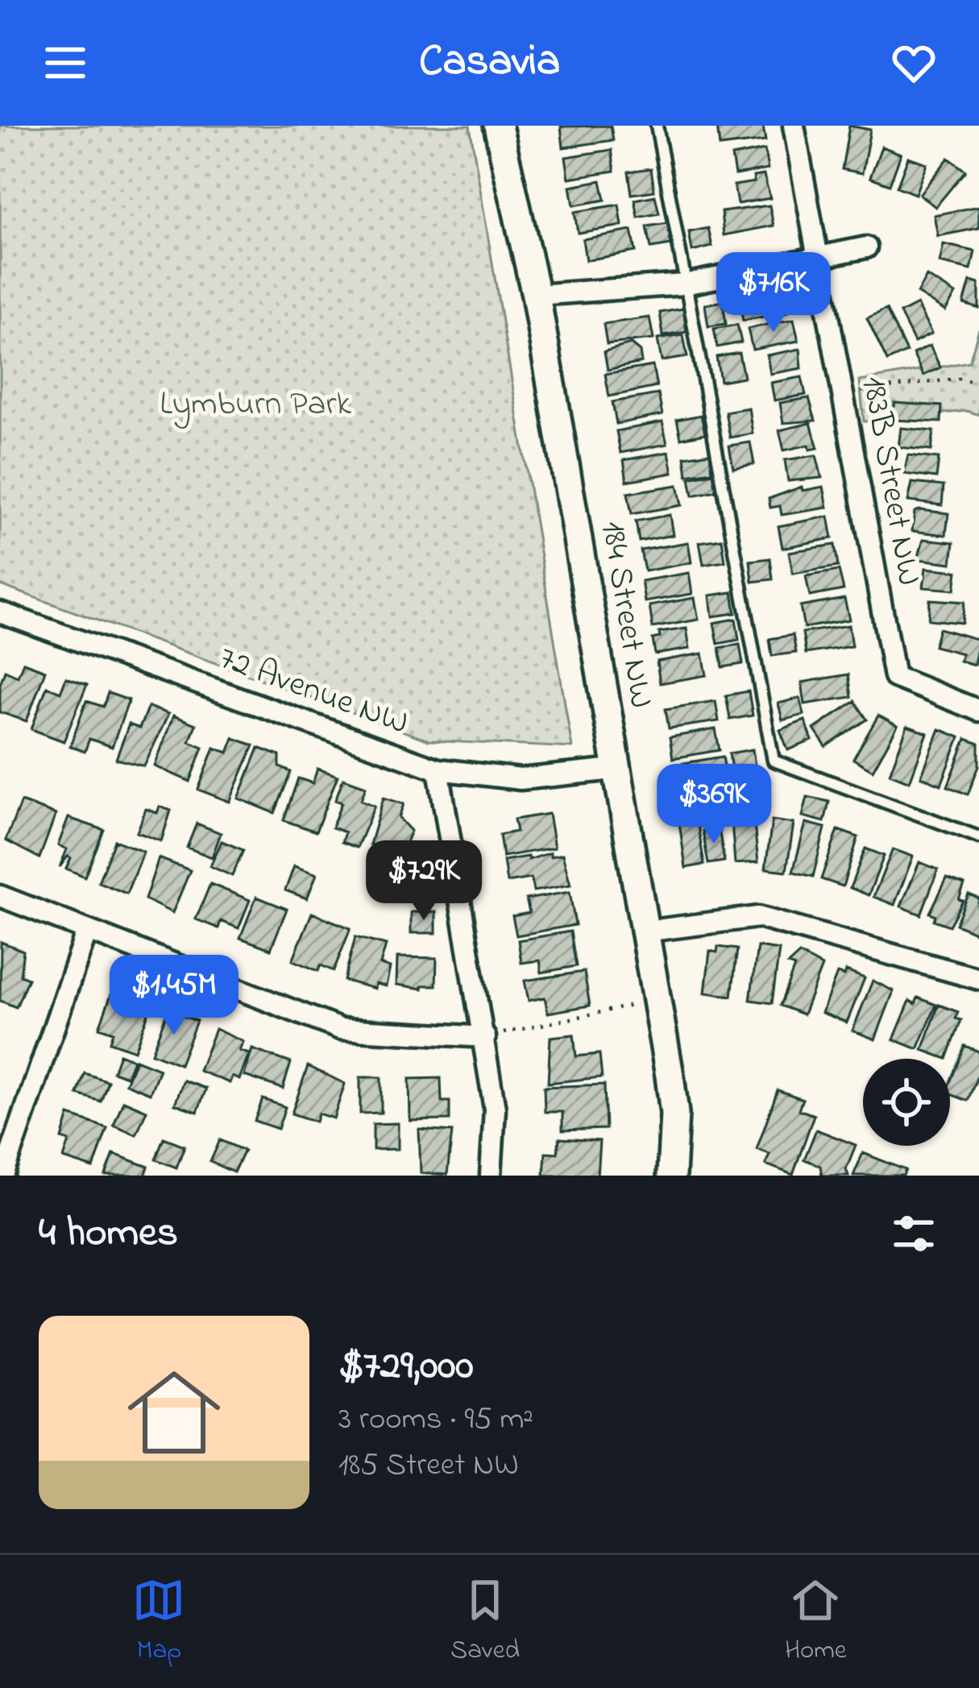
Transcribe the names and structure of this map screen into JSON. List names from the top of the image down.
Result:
{
  "streets": {
    "street": ["183B Street NW", "184 Street NW", "72 Avenue NW"]
  },
  "crossings": [
    ["184 Street NW", "72 Avenue NW"]
  ],
  "parks": ["Lymburn Park"],
  "page": {
    "header": "Casavia",
    "price": [
      "$716K",
      "$369K",
      "$729K",
      "$1.45M"
    ],
    "heading": "4 homes",
    "list": [
      {
        "name": "$729,000",
        "note": "3 rooms · 95 m² · 185 Street NW"
      }
    ],
    "tabs": ["Map", "Saved", "Home"]
  }
}
